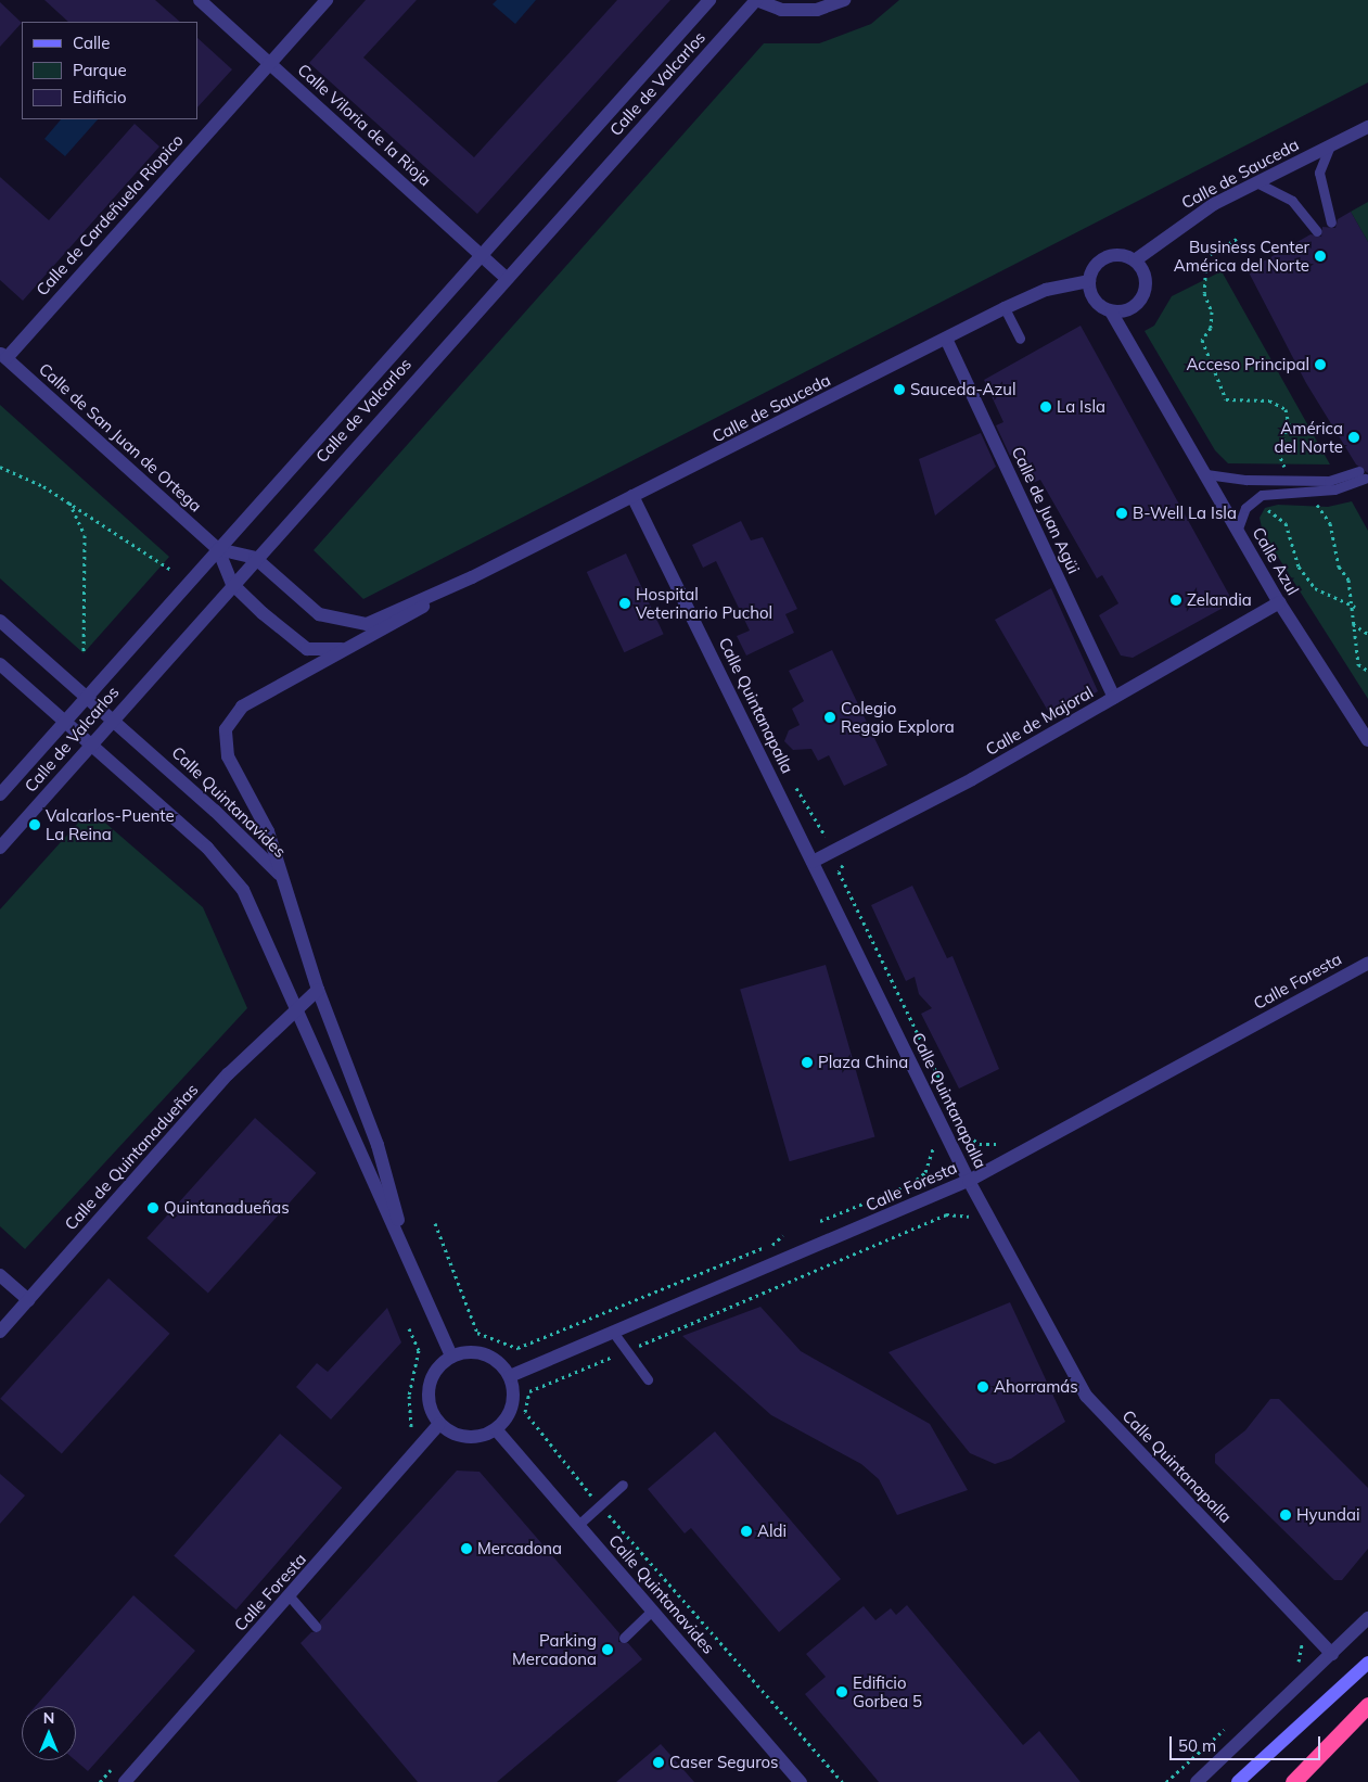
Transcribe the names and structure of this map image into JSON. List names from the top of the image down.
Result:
{
  "streets": {
    "street": [
      "Calle de Valcarlos",
      "Calle Viloria de la Rioja",
      "Calle de Sauceda",
      "Calle de Cardeñuela Riopico",
      "Calle de San Juan de Ortega",
      "Calle de Juan Agüi",
      "Calle Azul",
      "Calle Quintanapalla",
      "Calle de Majoral",
      "Calle Quintanavides",
      "Calle Foresta",
      "Calle de Quintanadueñas"
    ]
  },
  "crossings": [
    ["Calle de Valcarlos", "Calle Viloria de la Rioja"],
    ["Calle de Valcarlos", "Calle de Sauceda"],
    ["Calle de Valcarlos", "Calle de San Juan de Ortega"],
    ["Calle de Valcarlos", "Calle Quintanavides"],
    ["Calle Viloria de la Rioja", "Calle de Cardeñuela Riopico"],
    ["Calle de Sauceda", "Calle de San Juan de Ortega"],
    ["Calle de Sauceda", "Calle de Juan Agüi"],
    ["Calle de Sauceda", "Calle Azul"],
    ["Calle de Sauceda", "Calle Quintanapalla"],
    ["Calle de Sauceda", "Calle Quintanavides"],
    ["Calle de Cardeñuela Riopico", "Calle de San Juan de Ortega"],
    ["Calle de Juan Agüi", "Calle de Majoral"],
    ["Calle Azul", "Calle de Majoral"],
    ["Calle Quintanapalla", "Calle de Majoral"],
    ["Calle Quintanapalla", "Calle Foresta"],
    ["Calle Quintanavides", "Calle Foresta"],
    ["Calle Quintanavides", "Calle de Quintanadueñas"]
  ],
  "places": [
    "Business Center América del Norte",
    "Acceso Principal",
    "Sauceda-Azul",
    "La Isla",
    "América del Norte",
    "B-Well La Isla",
    "Zelandia",
    "Hospital Veterinario Puchol",
    "Colegio Reggio Explora",
    "Valcarlos-Puente La Reina",
    "Plaza China",
    "Quintanadueñas",
    "Ahorramás",
    "Hyundai",
    "Aldi",
    "Mercadona",
    "Parking Mercadona",
    "Edificio Gorbea 5",
    "Caser Seguros"
  ],
  "legend": ["Calle", "Parque", "Edificio"],
  "scale_bar": "50 m",
  "north": "top"
}
